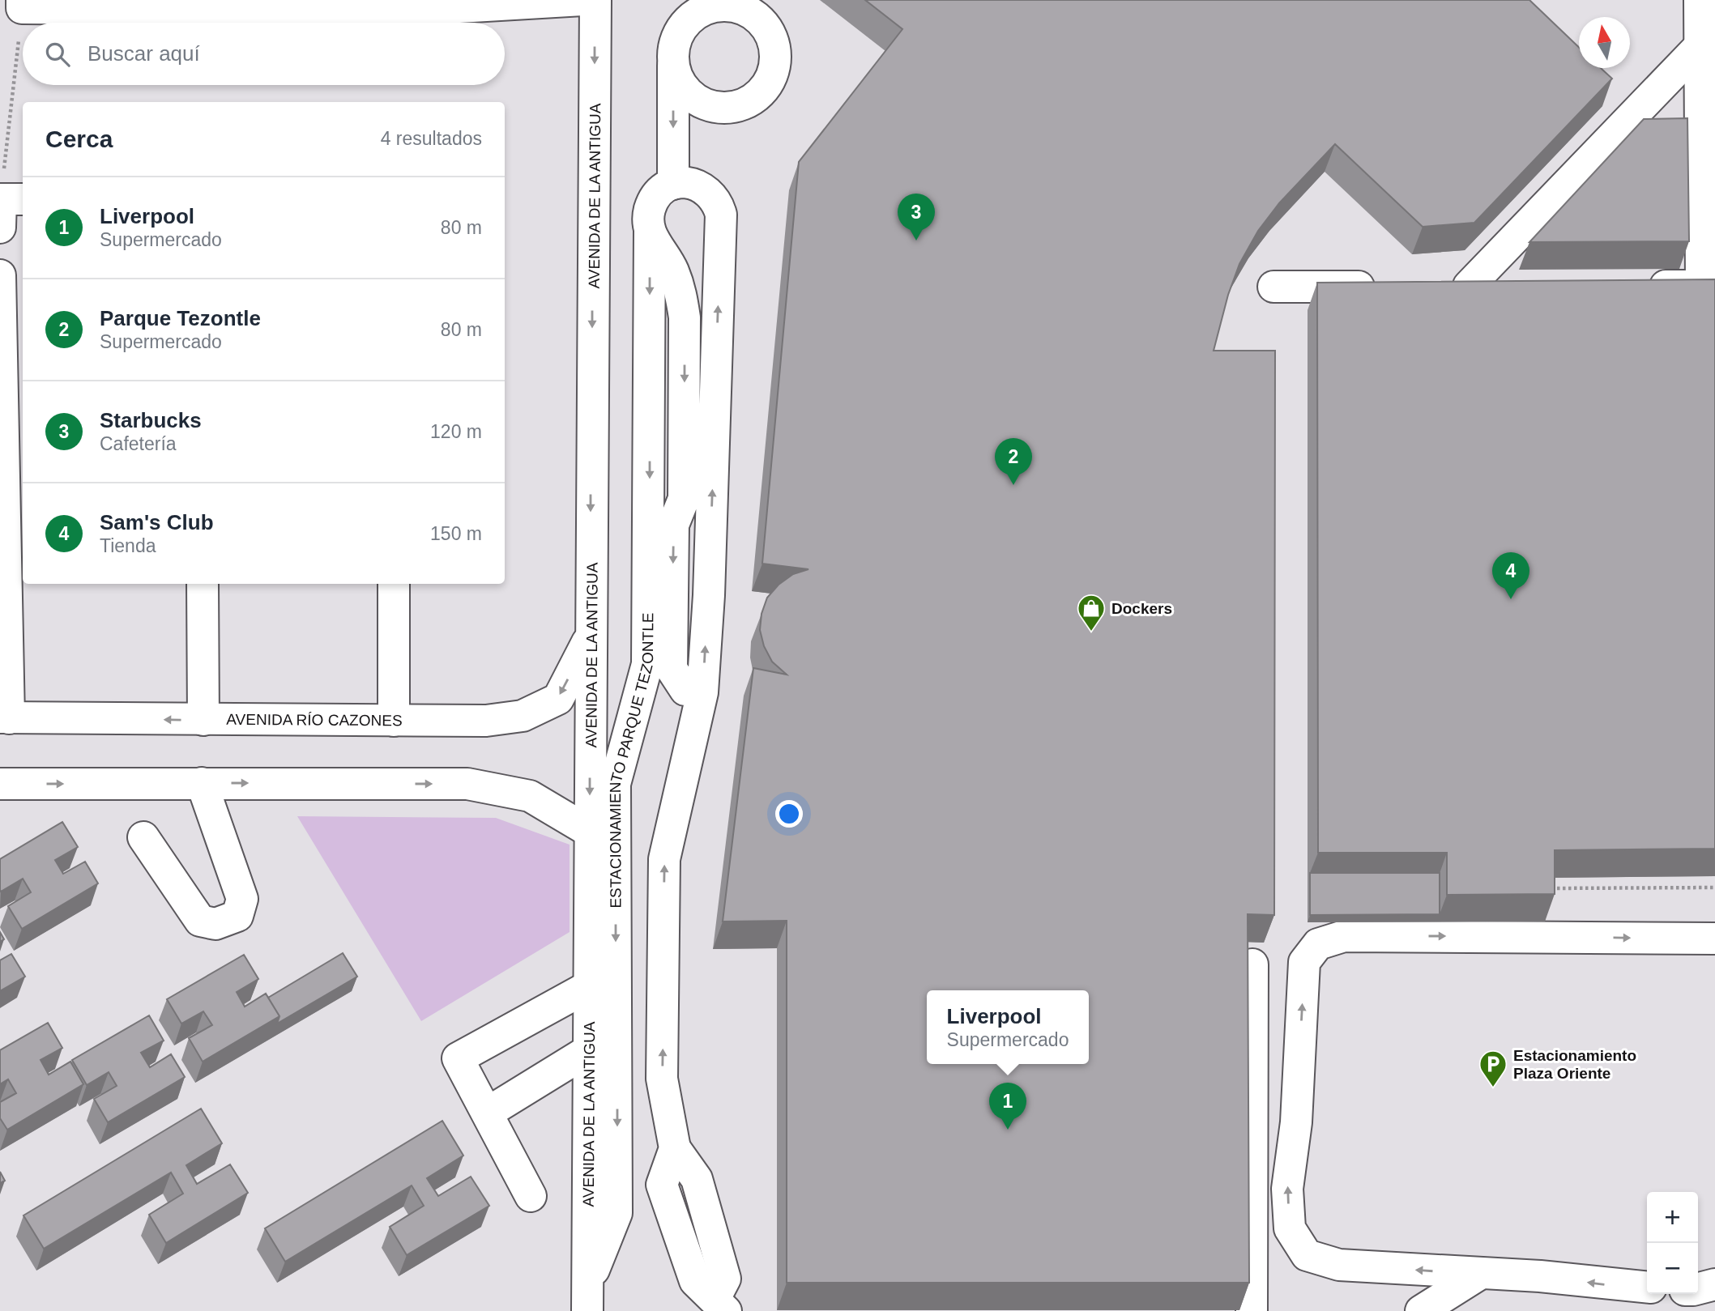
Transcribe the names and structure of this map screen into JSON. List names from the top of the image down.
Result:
{
  "streets": {
    "street": ["AVENIDA DE LA ANTIGUA", "AVENIDA RÍO CAZONES", "ESTACIONAMIENTO PARQUE TEZONTLE"]
  },
  "crossings": [
    ["AVENIDA DE LA ANTIGUA", "AVENIDA RÍO CAZONES"],
    ["AVENIDA DE LA ANTIGUA", "ESTACIONAMIENTO PARQUE TEZONTLE"]
  ],
  "places": {
    "shop": ["Dockers"],
    "parking": ["Estacionamiento Plaza Oriente"]
  },
  "north": "top",
  "page": {
    "search": "Buscar aquí",
    "heading": ["Cerca", "4 resultados"],
    "list": [
      {
        "mark": "1",
        "name": "Liverpool",
        "note": "Supermercado",
        "value": "80 m"
      },
      {
        "mark": "2",
        "name": "Parque Tezontle",
        "note": "Supermercado",
        "value": "80 m"
      },
      {
        "mark": "3",
        "name": "Starbucks",
        "note": "Cafetería",
        "value": "120 m"
      },
      {
        "mark": "4",
        "name": "Sam's Club",
        "note": "Tienda",
        "value": "150 m"
      }
    ],
    "pins": [
      "3",
      "2",
      "4",
      "1"
    ],
    "popup": ["Liverpool", "Supermercado"],
    "map_buttons": ["+", "−"]
  }
}
